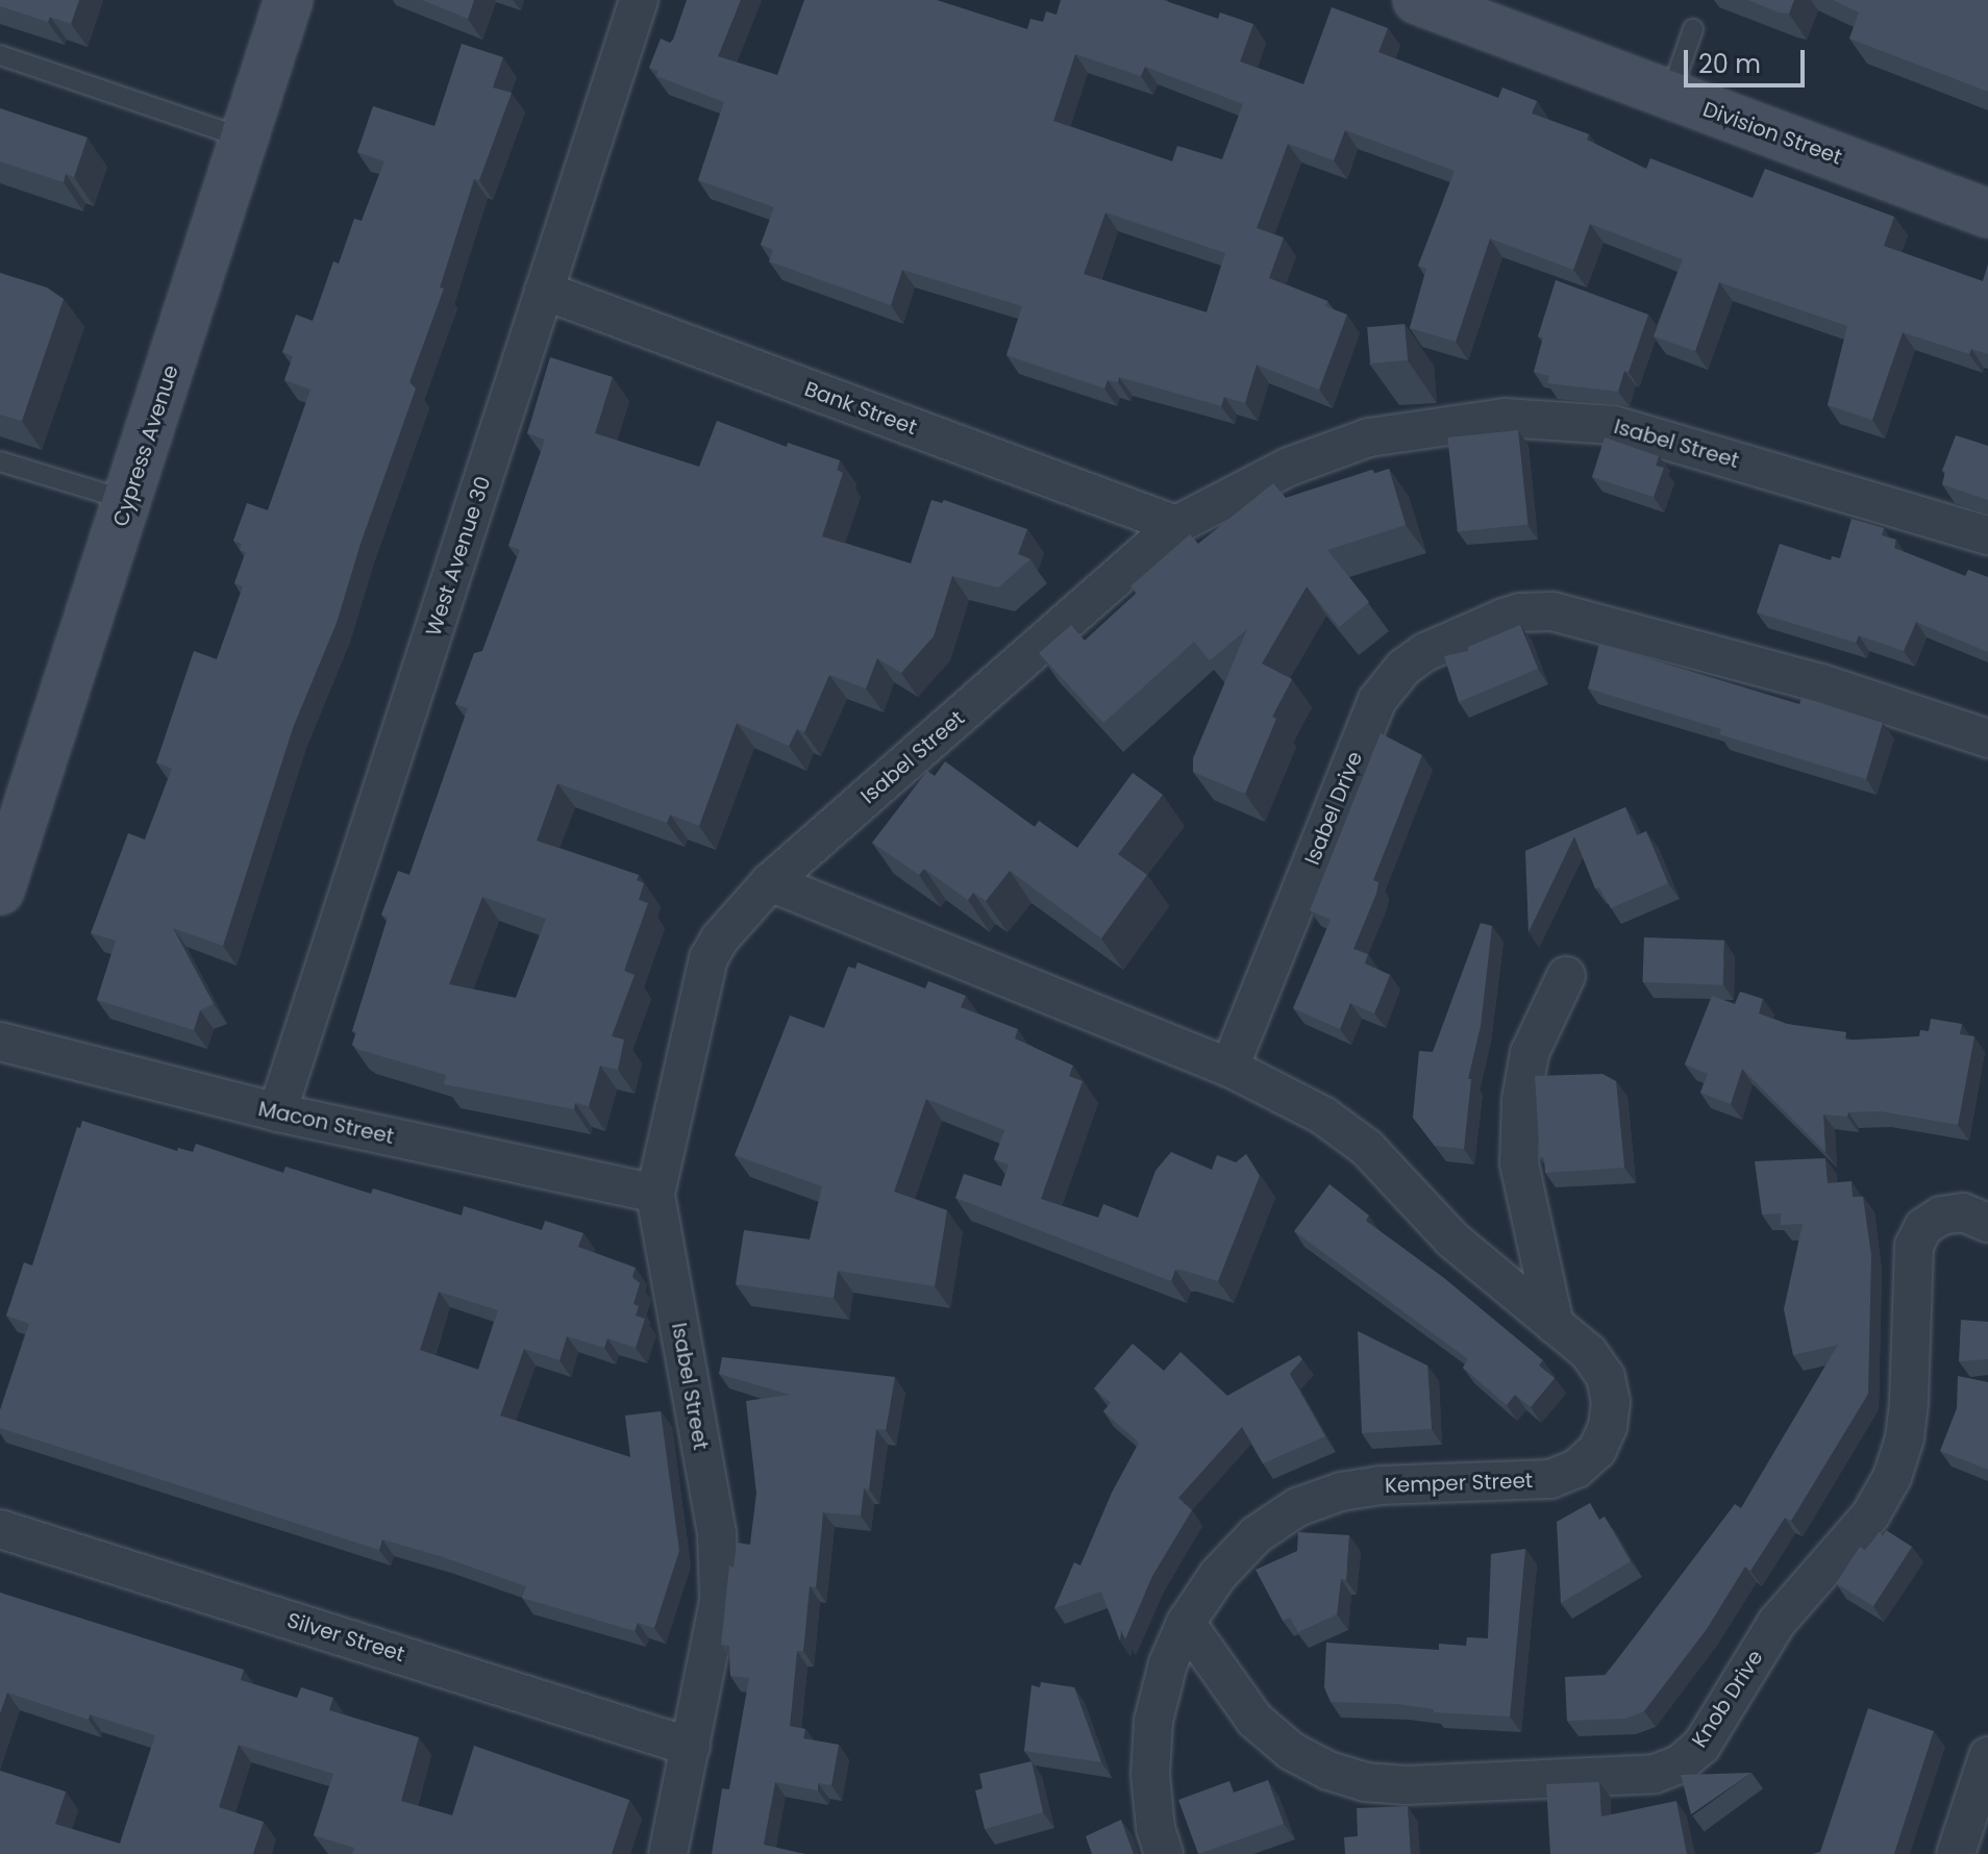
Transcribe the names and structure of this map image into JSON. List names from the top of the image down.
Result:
{
  "streets": {
    "street": [
      "Division Street",
      "Bank Street",
      "Isabel Street",
      "Cypress Avenue",
      "West Avenue 30",
      "Isabel Drive",
      "Macon Street",
      "Kemper Street",
      "Silver Street",
      "Knob Drive"
    ]
  },
  "crossings": [
    ["Bank Street", "Isabel Street"],
    ["Bank Street", "West Avenue 30"],
    ["Isabel Street", "Macon Street"],
    ["Isabel Street", "Silver Street"],
    ["West Avenue 30", "Macon Street"],
    ["Isabel Drive", "Kemper Street"],
    ["Kemper Street", "Knob Drive"]
  ],
  "scale_bar": "20 m"
}
